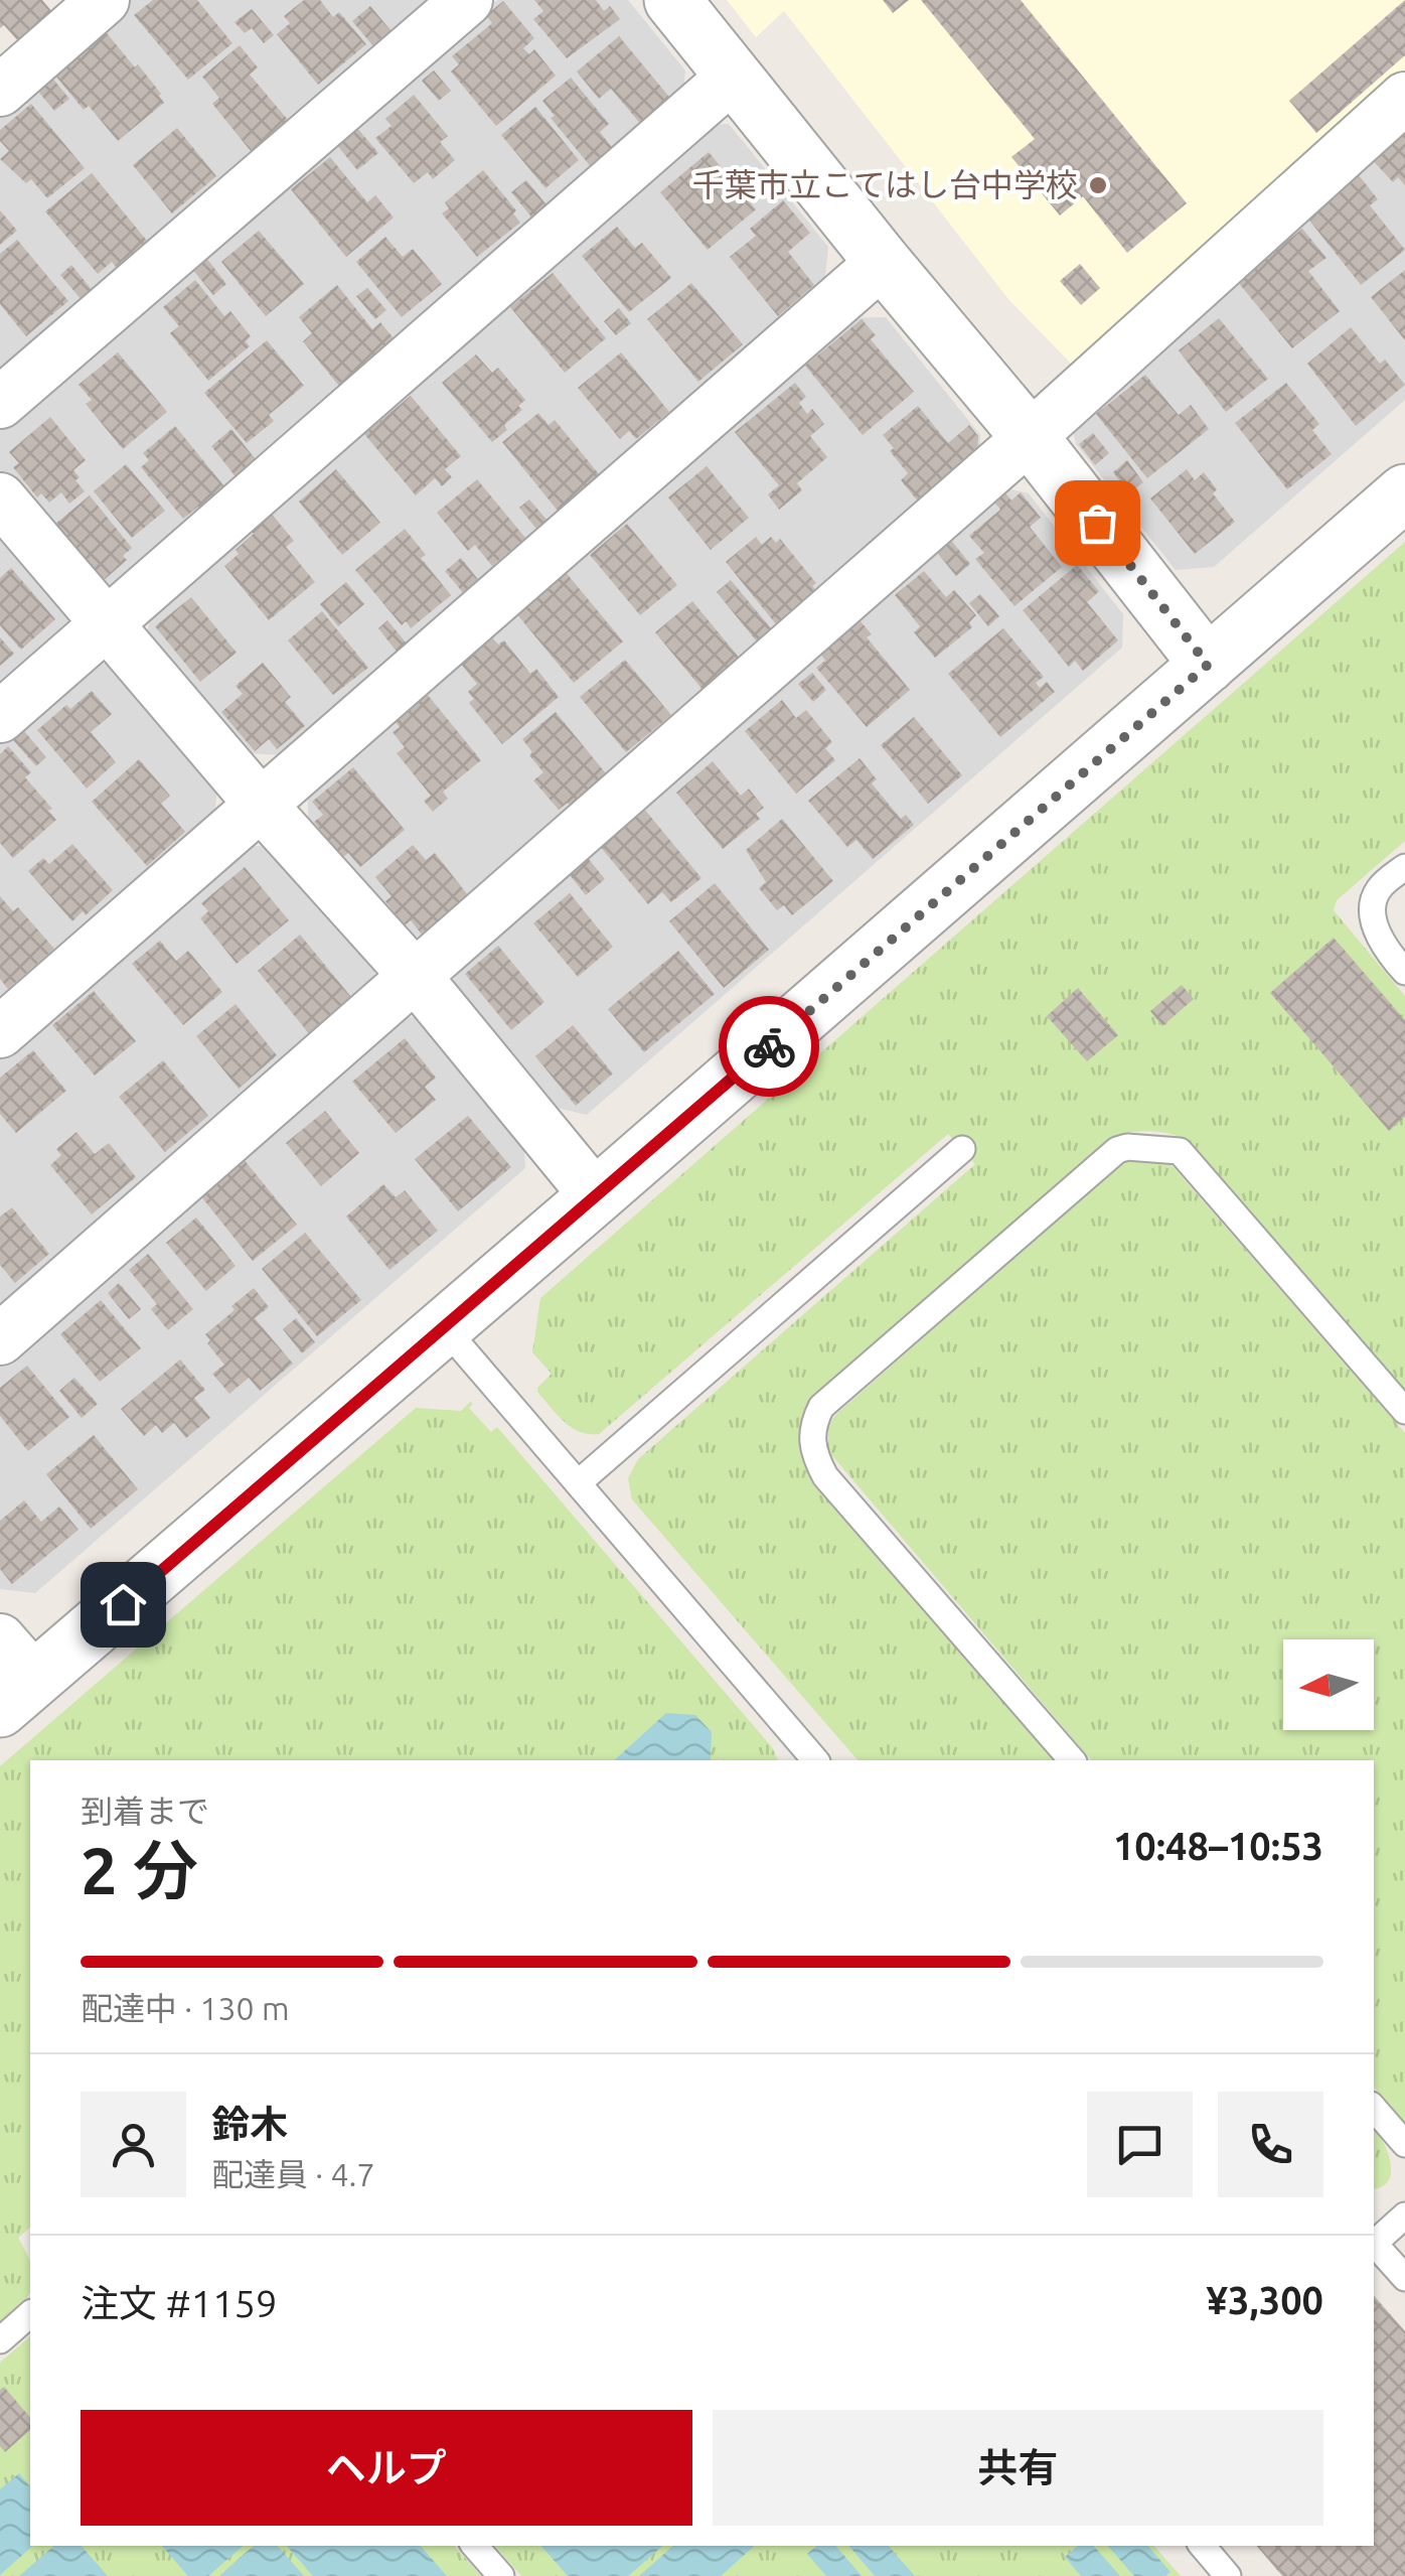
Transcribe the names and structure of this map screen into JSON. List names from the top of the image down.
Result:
{
  "places": ["千葉市立こてはし台中学校"],
  "north": "left",
  "page": {
    "heading": ["2 分", "到着まで", "10:48–10:53"],
    "panel": [
      "鈴木",
      "配達員 · 4.7",
      "注文 #1159",
      "¥3,300"
    ],
    "bar": "配達中 · 130 m",
    "buttons": ["ヘルプ", "共有"]
  }
}
